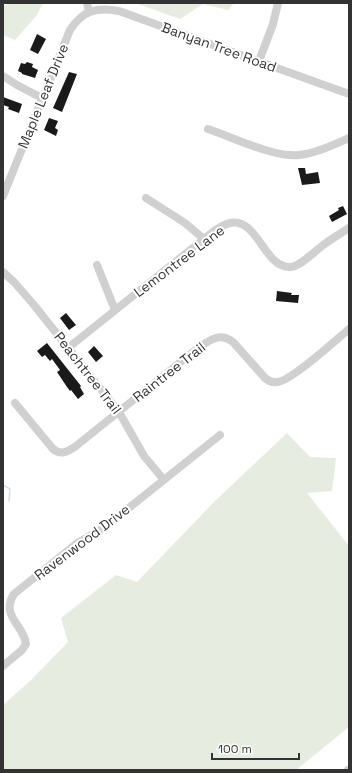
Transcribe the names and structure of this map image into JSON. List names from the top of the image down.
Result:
{
  "streets": {
    "street": [
      "Banyan Tree Road",
      "Maple Leaf Drive",
      "Lemontree Lane",
      "Raintree Trail",
      "Peachtree Trail",
      "Ravenwood Drive"
    ]
  },
  "crossings": [
    ["Banyan Tree Road", "Maple Leaf Drive"],
    ["Lemontree Lane", "Peachtree Trail"],
    ["Raintree Trail", "Peachtree Trail"],
    ["Peachtree Trail", "Ravenwood Drive"]
  ],
  "scale_bar": "100 m"
}
